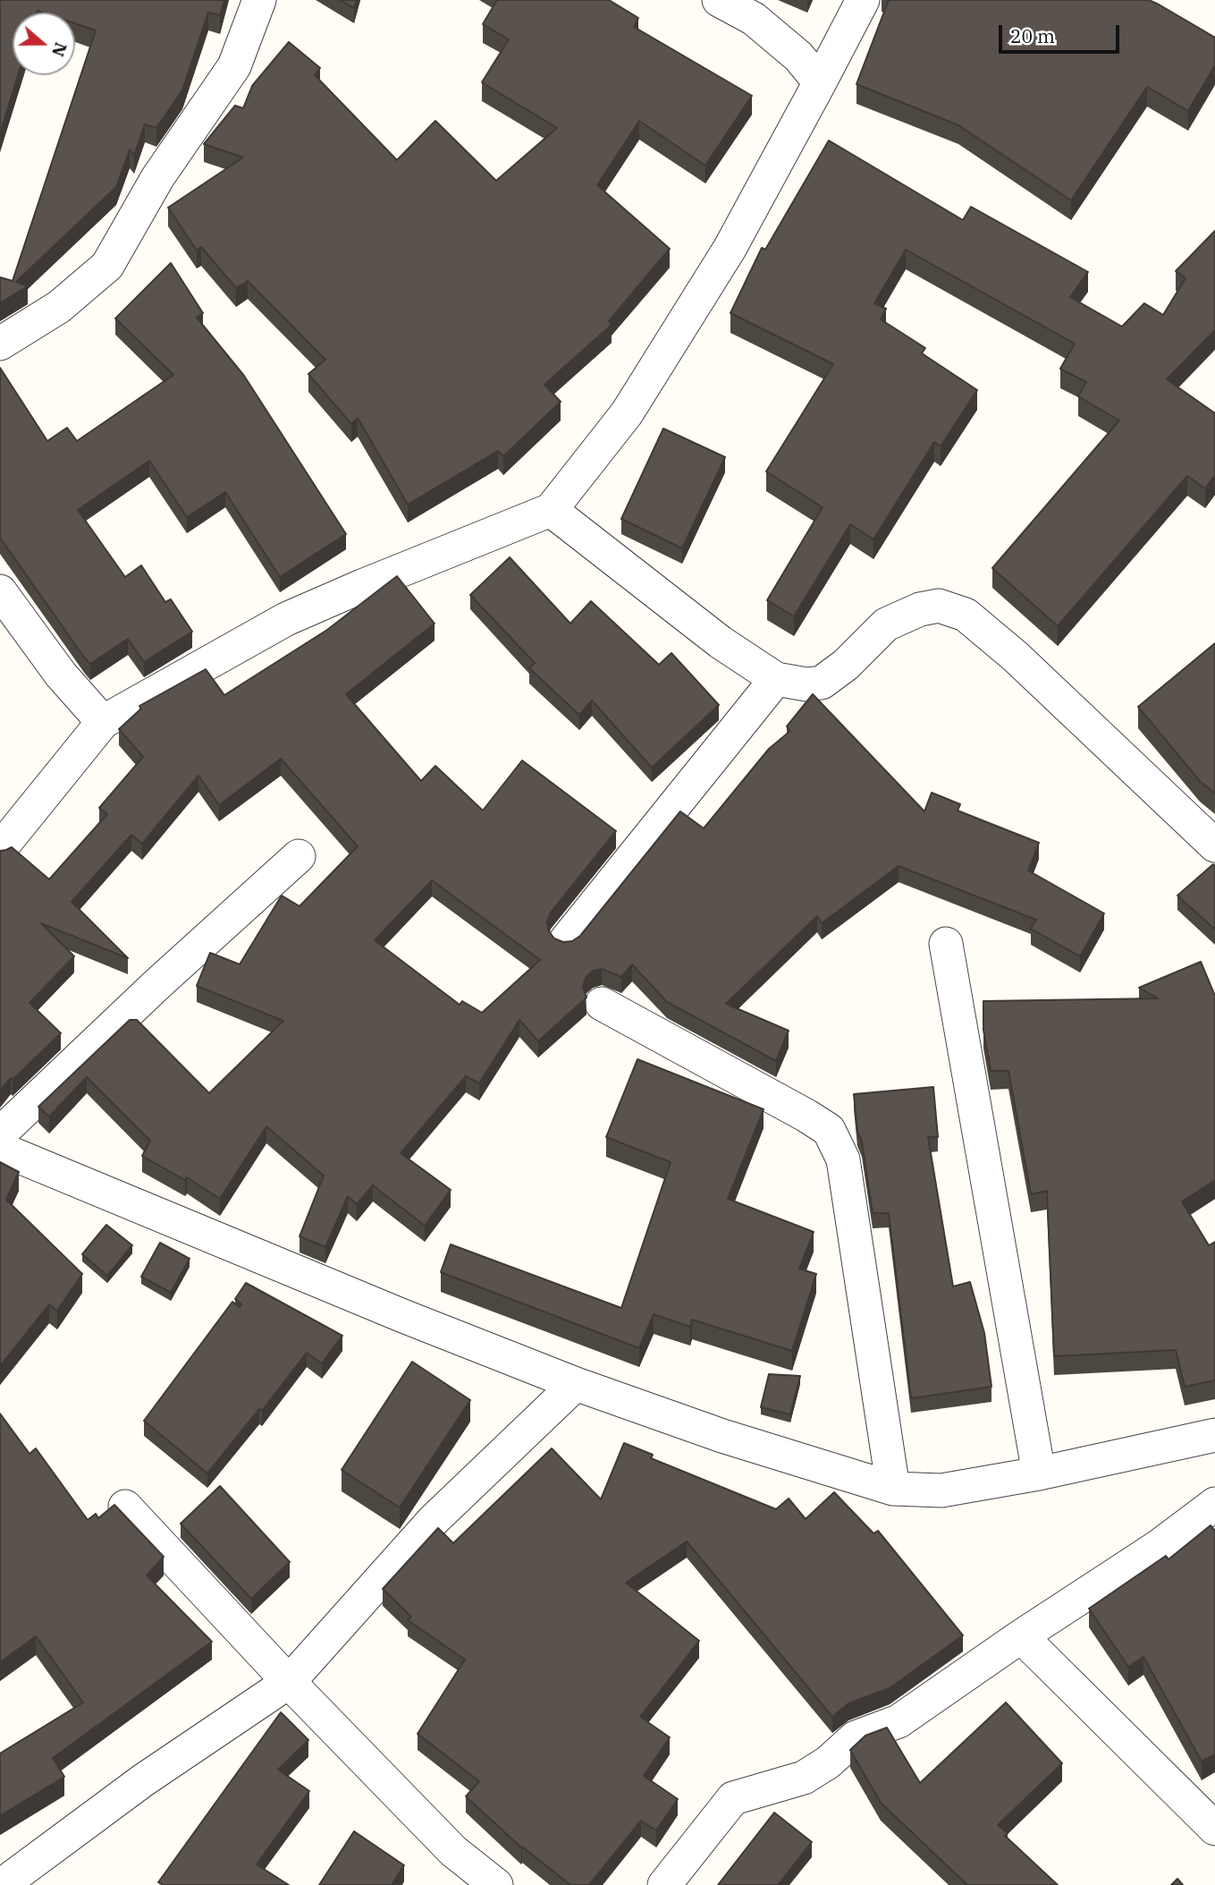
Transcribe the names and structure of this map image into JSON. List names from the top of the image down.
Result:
{
  "scale_bar": "20 m",
  "north": "right"
}
